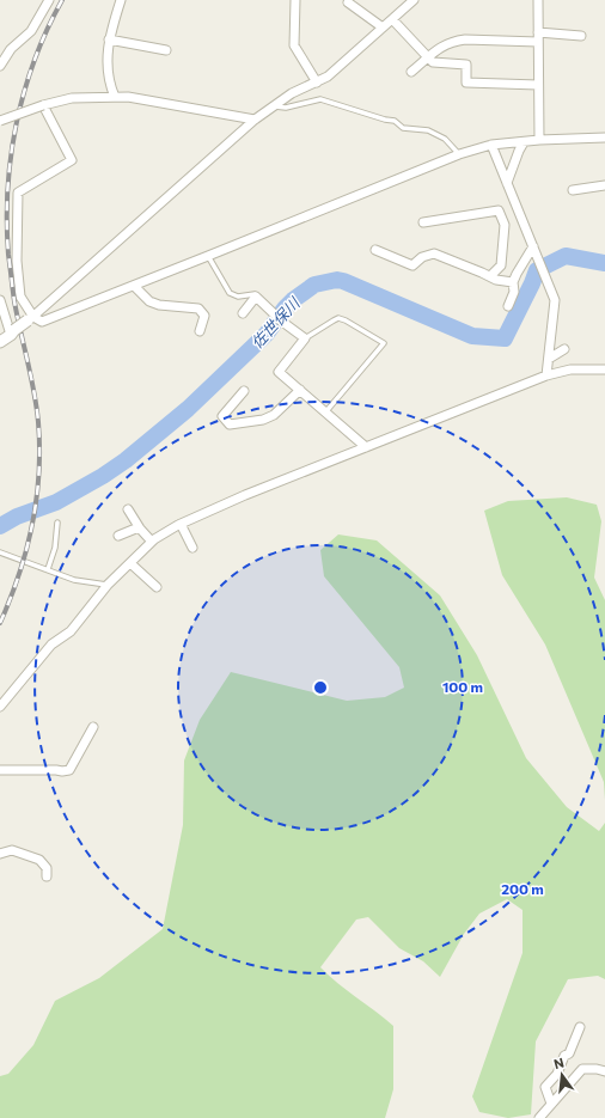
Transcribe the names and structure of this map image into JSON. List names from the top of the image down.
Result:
{
  "water": ["佐世保川"],
  "north": "top",
  "rings": ["100 m", "200 m"]
}
